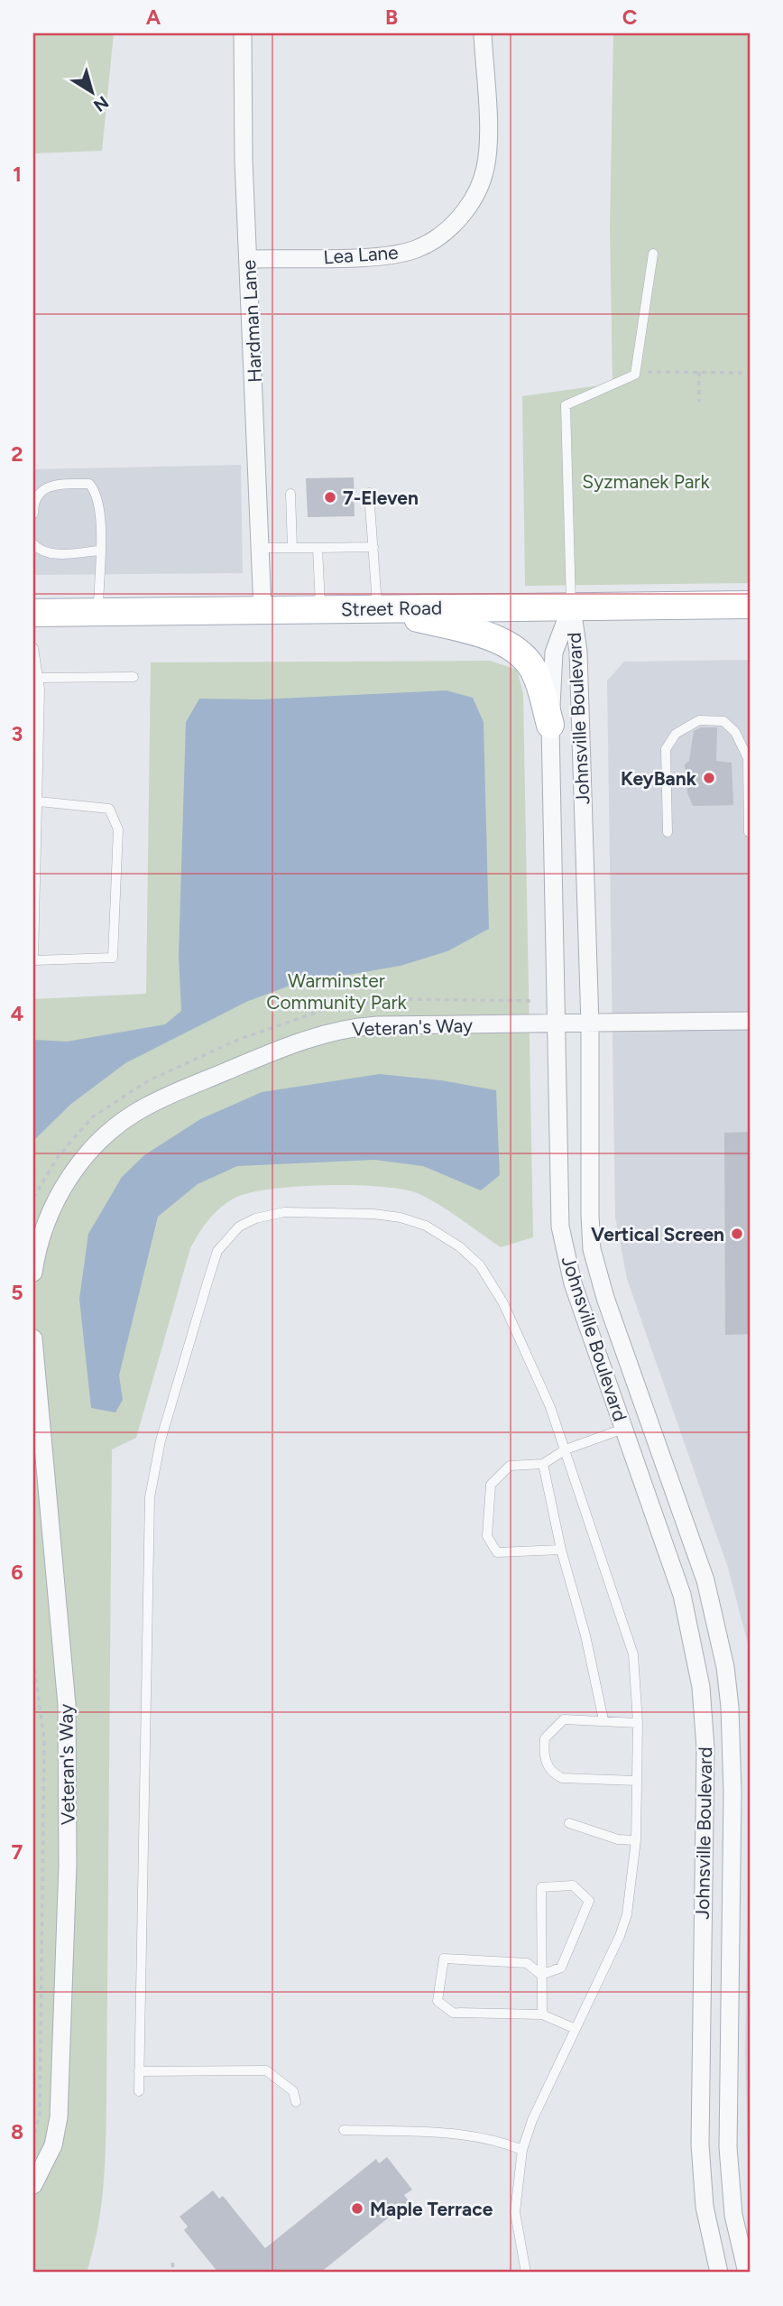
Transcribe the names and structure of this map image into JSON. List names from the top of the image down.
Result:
{
  "streets": {
    "main road": ["Street Road"],
    "street": [
      "Lea Lane",
      "Hardman Lane",
      "Johnsville Boulevard",
      "Veteran's Way"
    ]
  },
  "crossings": [
    ["Lea Lane", "Hardman Lane"],
    ["Hardman Lane", "Street Road"],
    ["Street Road", "Johnsville Boulevard"],
    ["Johnsville Boulevard", "Veteran's Way"]
  ],
  "parks": ["Syzmanek Park", "Warminster Community Park"],
  "places": [
    "7-Eleven",
    "KeyBank",
    "Vertical Screen",
    "Maple Terrace"
  ],
  "north": "bottom right",
  "grid": {
    "columns": ["A", "B", "C"],
    "rows": [
      "1",
      "2",
      "3",
      "4",
      "5",
      "6",
      "7",
      "8"
    ]
  }
}
